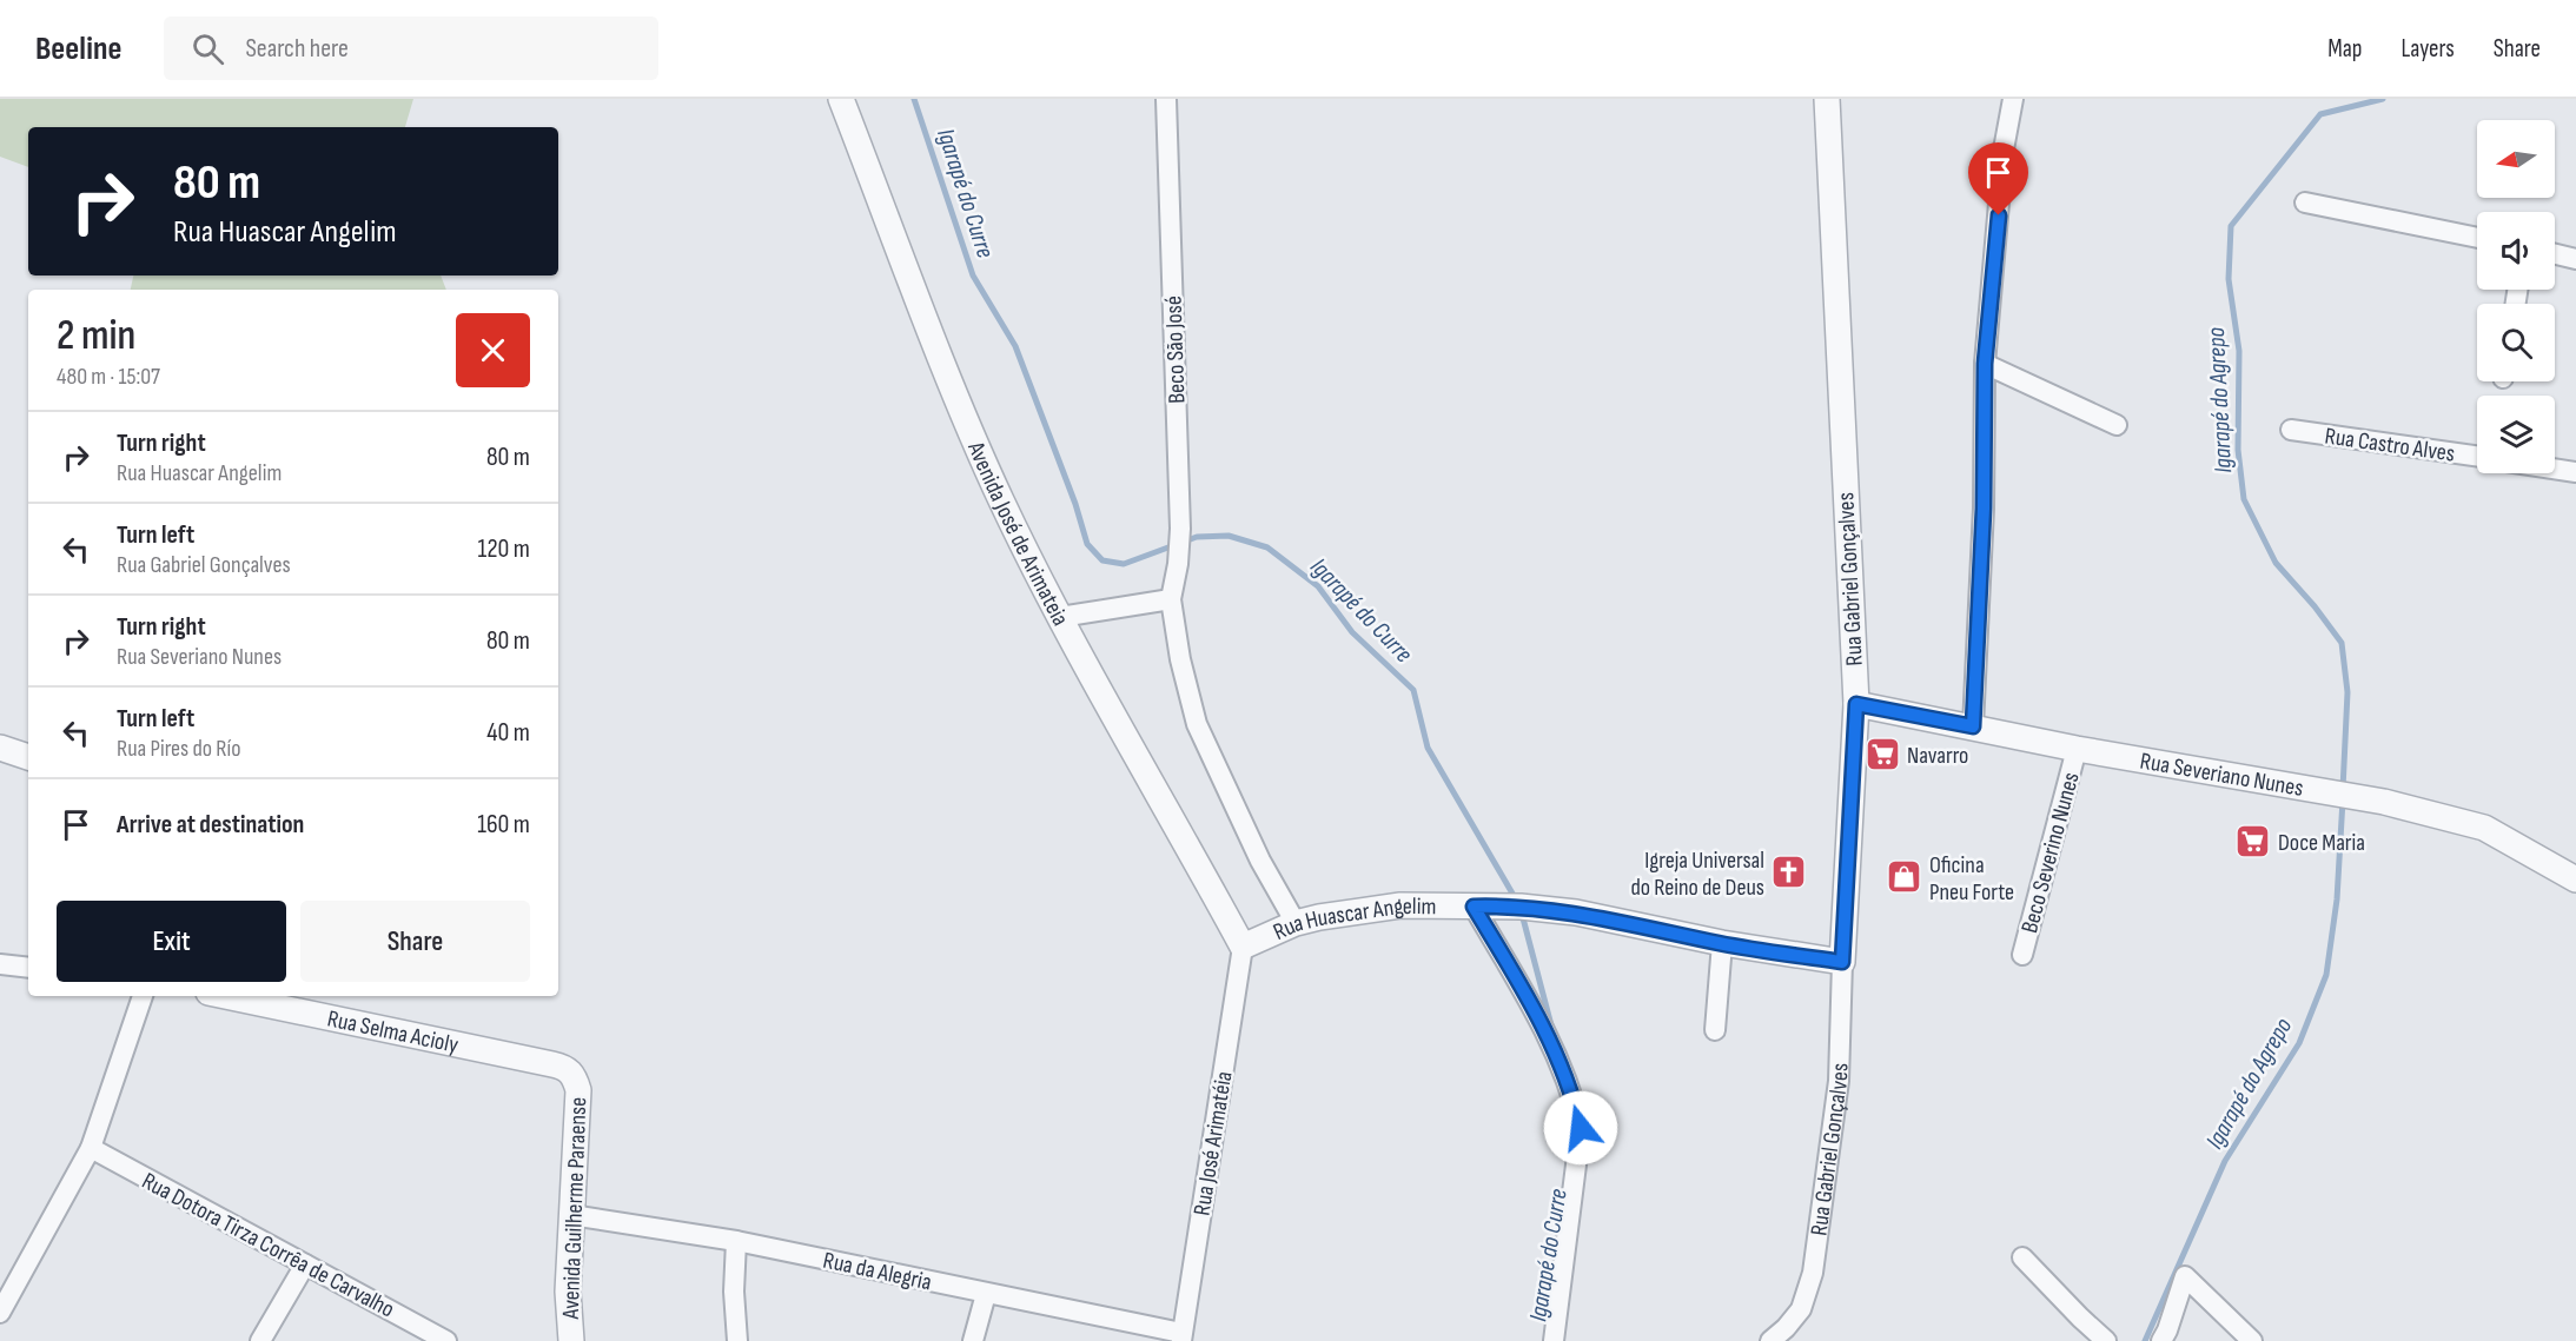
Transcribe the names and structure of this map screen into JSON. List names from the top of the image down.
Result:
{
  "streets": {
    "street": [
      "Beco São José",
      "Rua Castro Alves",
      "Avenida José de Arimateia",
      "Rua Gabriel Gonçalves",
      "Rua Severiano Nunes",
      "Beco Severino Nunes",
      "Rua Huascar Angelim",
      "Rua Selma Acioly",
      "Rua José Arimatéia",
      "Avenida Guilherme Paraense",
      "Rua Dotora Tirza Corrêa de Carvalho",
      "Rua da Alegria"
    ]
  },
  "crossings": [
    ["Beco São José", "Rua Huascar Angelim"],
    ["Avenida José de Arimateia", "Rua Huascar Angelim"],
    ["Avenida José de Arimateia", "Rua José Arimatéia"],
    ["Rua Gabriel Gonçalves", "Rua Severiano Nunes"],
    ["Rua Gabriel Gonçalves", "Rua Huascar Angelim"],
    ["Rua Severiano Nunes", "Beco Severino Nunes"],
    ["Rua Huascar Angelim", "Rua José Arimatéia"],
    ["Rua Selma Acioly", "Avenida Guilherme Paraense"],
    ["Rua José Arimatéia", "Rua da Alegria"],
    ["Avenida Guilherme Paraense", "Rua da Alegria"]
  ],
  "water": ["Igarapé do Curre", "Igarapé do Agrepo"],
  "places": {
    "supermarket": ["Navarro", "Doce Maria"],
    "church": ["Igreja Universal do Reino de Deus"],
    "shop": ["Oficina Pneu Forte"]
  },
  "north": "left",
  "page": {
    "header": "Beeline",
    "search": "Search here",
    "nav": ["Map", "Layers", "Share"],
    "turn": ["80 m", "Rua Huascar Angelim"],
    "heading": ["2 min", "480 m · 15:07"],
    "list": [
      {
        "name": "Turn right",
        "note": "Rua Huascar Angelim",
        "value": "80 m"
      },
      {
        "name": "Turn left",
        "note": "Rua Gabriel Gonçalves",
        "value": "120 m"
      },
      {
        "name": "Turn right",
        "note": "Rua Severiano Nunes",
        "value": "80 m"
      },
      {
        "name": "Turn left",
        "note": "Rua Pires do Río",
        "value": "40 m"
      },
      {
        "name": "Arrive at destination",
        "value": "160 m"
      }
    ],
    "buttons": ["Exit", "Share"]
  }
}
